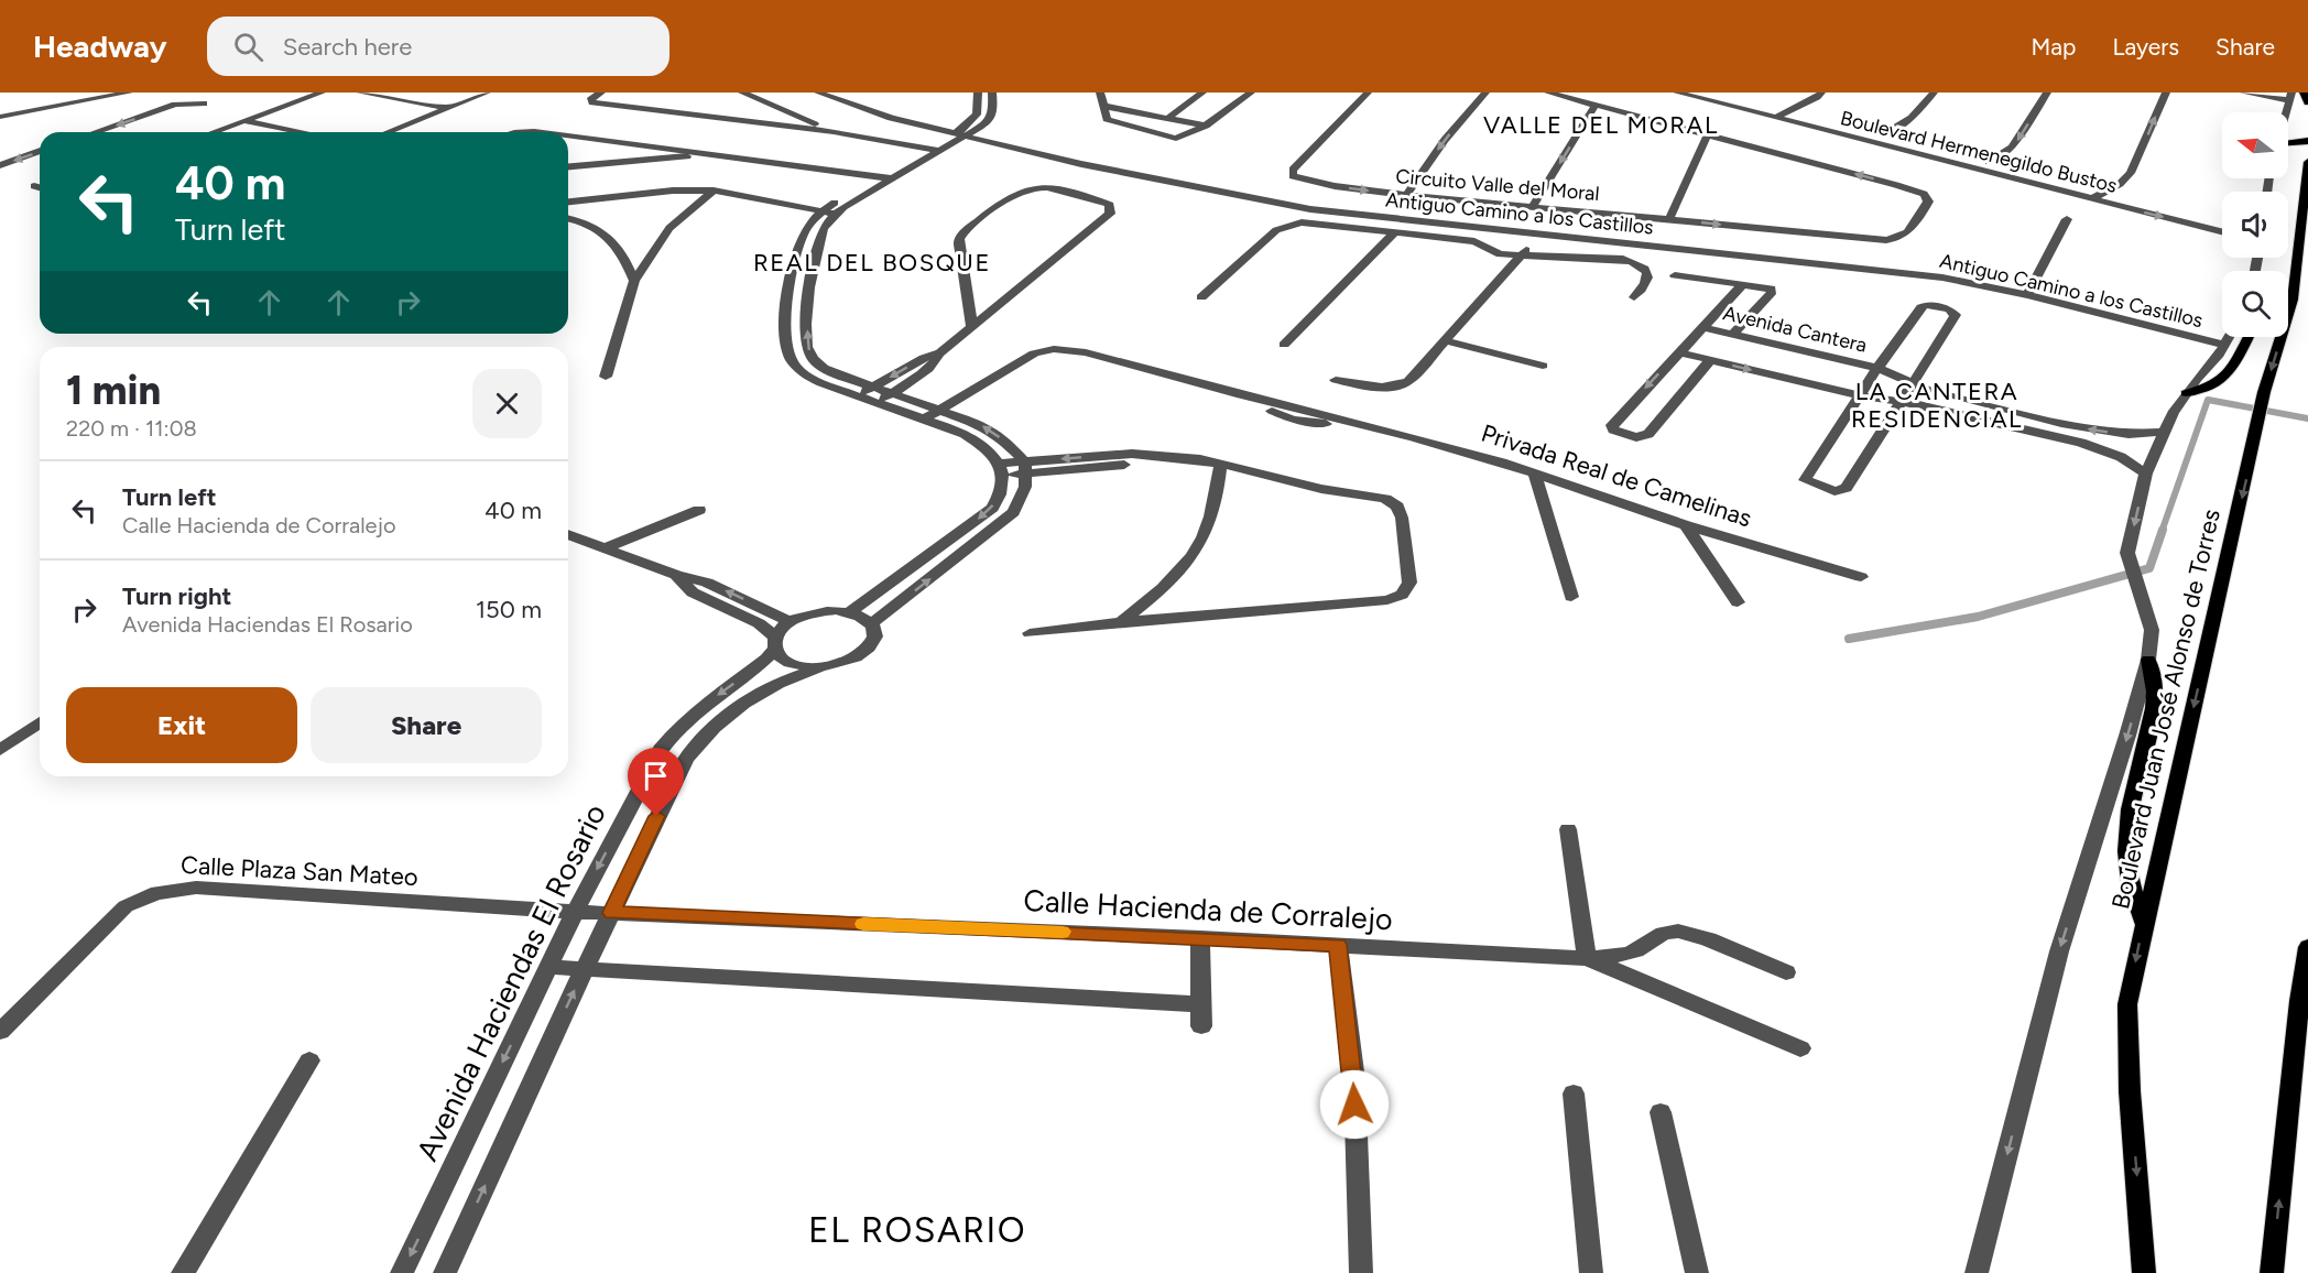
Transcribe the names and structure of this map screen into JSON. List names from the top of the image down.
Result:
{
  "streets": {
    "main road": ["Boulevard Juan José Alonso de Torres"],
    "street": [
      "Boulevard Hermenegildo Bustos",
      "Circuito Valle del Moral",
      "Antiguo Camino a los Castillos",
      "Avenida Cantera",
      "Privada Real de Camelinas",
      "Calle Plaza San Mateo",
      "Calle Hacienda de Corralejo",
      "Avenida Haciendas El Rosario"
    ]
  },
  "crossings": [
    ["Antiguo Camino a los Castillos", "Boulevard Juan José Alonso de Torres"],
    ["Avenida Cantera", "Boulevard Juan José Alonso de Torres"],
    ["Calle Plaza San Mateo", "Calle Hacienda de Corralejo"],
    ["Calle Plaza San Mateo", "Avenida Haciendas El Rosario"]
  ],
  "one_way": ["Boulevard Juan José Alonso de Torres"],
  "districts": [
    "VALLE DEL MORAL",
    "REAL DEL BOSQUE",
    "LA CANTERA RESIDENCIAL",
    "EL ROSARIO"
  ],
  "north": "left",
  "page": {
    "header": "Headway",
    "search": "Search here",
    "nav": ["Map", "Layers", "Share"],
    "turn": ["40 m", "Turn left"],
    "heading": ["1 min", "220 m · 11:08"],
    "list": [
      {
        "name": "Turn left",
        "note": "Calle Hacienda de Corralejo",
        "value": "40 m"
      },
      {
        "name": "Turn right",
        "note": "Avenida Haciendas El Rosario",
        "value": "150 m"
      }
    ],
    "buttons": ["Exit", "Share"]
  }
}
